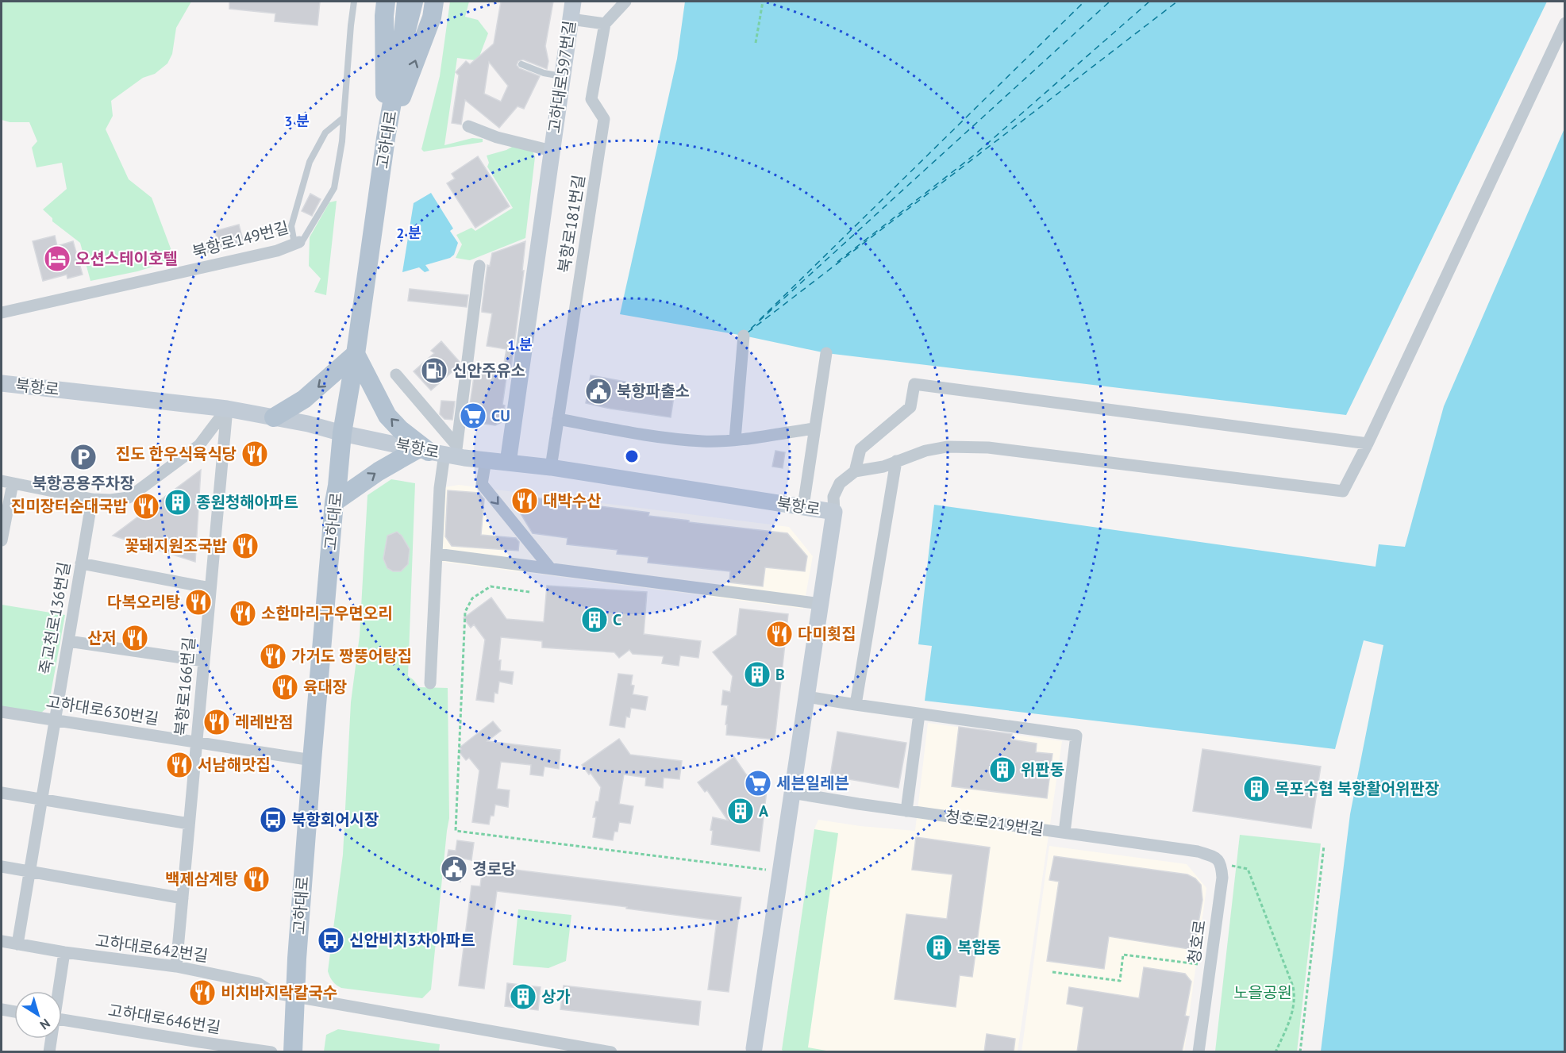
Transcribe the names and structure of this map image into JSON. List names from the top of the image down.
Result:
{
  "streets": {
    "main road": ["고하대로"],
    "street": [
      "고하대로597번길",
      "북항로181번길",
      "북항로149번길",
      "북항로",
      "죽교천로136번길",
      "북항로166번길",
      "고하대로630번길",
      "청호로219번길",
      "청호로",
      "고하대로642번길",
      "고하대로646번길"
    ]
  },
  "crossings": [
    ["고하대로", "북항로"],
    ["고하대로", "고하대로630번길"],
    ["고하대로", "고하대로642번길"],
    ["북항로181번길", "북항로"],
    ["북항로", "북항로166번길"],
    ["죽교천로136번길", "고하대로630번길"],
    ["죽교천로136번길", "고하대로642번길"],
    ["북항로166번길", "고하대로630번길"],
    ["북항로166번길", "고하대로642번길"],
    ["청호로219번길", "청호로"]
  ],
  "parks": ["노을공원"],
  "places": {
    "hotel": ["오션스테이호텔"],
    "fuel station": ["신안주유소"],
    "public building": ["북항파출소", "경로당"],
    "supermarket": ["CU", "세븐일레븐"],
    "restaurant": [
      "진도 한우식육식당",
      "대박수산",
      "진미장터순대국밥",
      "꽃돼지원조국밥",
      "다복오리탕",
      "소한마리구우면오리",
      "다미횟집",
      "산저",
      "가거도 짱뚱어탕집",
      "육대장",
      "레레반점",
      "서남해맛집",
      "백제삼계탕",
      "비치바지락칼국수"
    ],
    "parking": ["북항공용주차장"],
    "building": [
      "종원청해아파트",
      "C",
      "B",
      "위판동",
      "목포수협 북항활어위판장",
      "A",
      "복합동",
      "상가"
    ],
    "bus stop": ["북항회어시장", "신안비치3차아파트"]
  },
  "north": "bottom right",
  "rings": ["3 분", "2 분", "1 분"]
}
